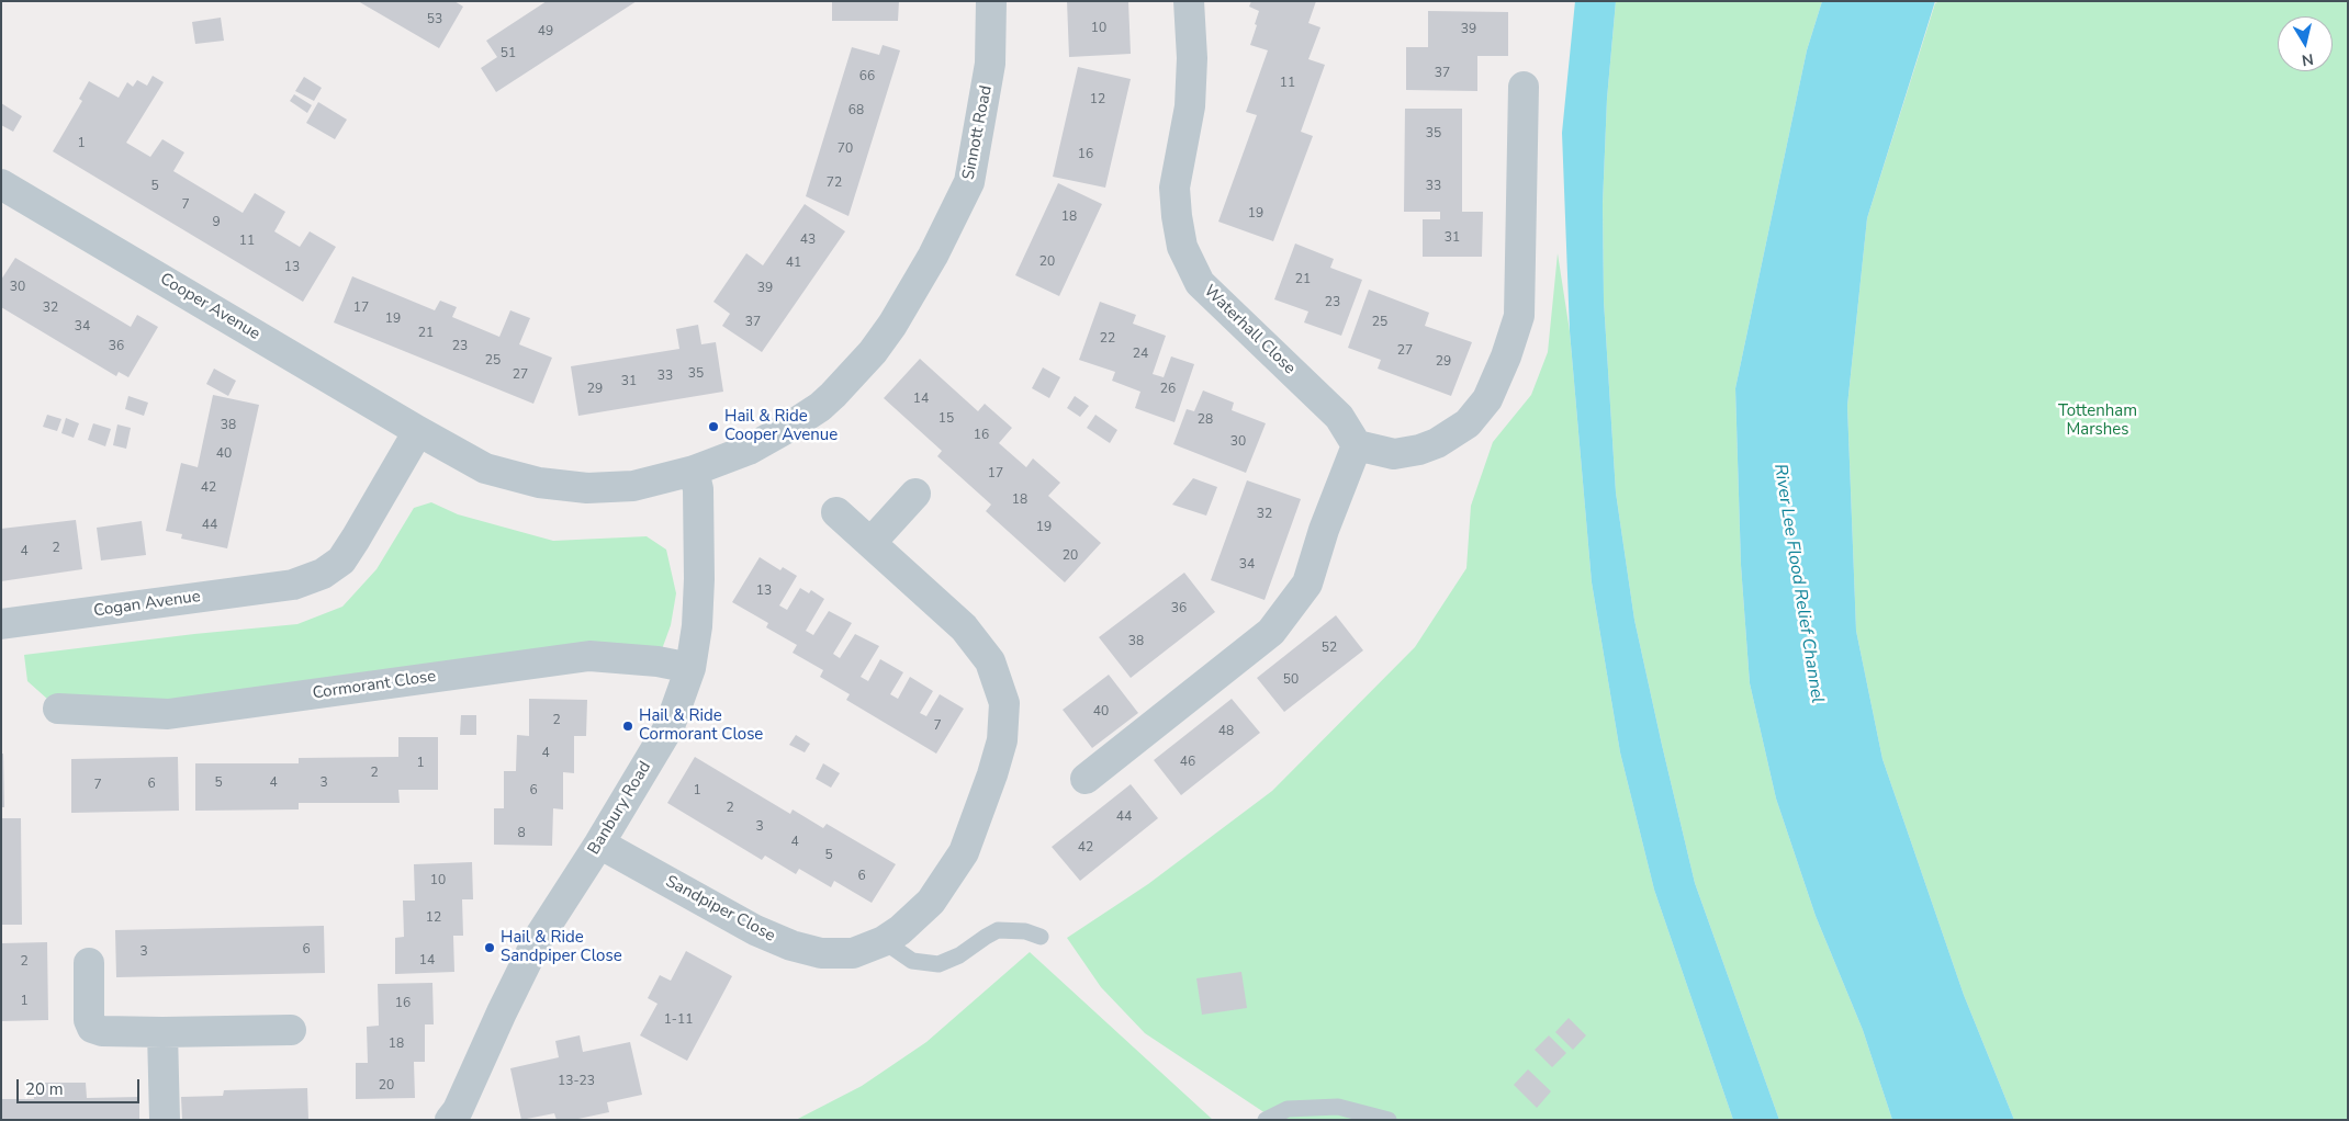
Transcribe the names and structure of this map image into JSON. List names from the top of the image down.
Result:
{
  "streets": {
    "street": [
      "Sinnott Road",
      "Cooper Avenue",
      "Waterhall Close",
      "Cogan Avenue",
      "Cormorant Close",
      "Banbury Road",
      "Sandpiper Close"
    ]
  },
  "crossings": [
    ["Sinnott Road", "Cooper Avenue"],
    ["Cooper Avenue", "Cogan Avenue"],
    ["Cooper Avenue", "Banbury Road"],
    ["Cormorant Close", "Banbury Road"],
    ["Banbury Road", "Sandpiper Close"]
  ],
  "water": ["River Lee Flood Relief Channel"],
  "parks": ["Tottenham Marshes"],
  "places": ["Hail & Ride Cooper Avenue", "Hail & Ride Cormorant Close", "Hail & Ride Sandpiper Close"],
  "house_numbers": [
    "53",
    "10",
    "39",
    "49",
    "51",
    "37",
    "66",
    "11",
    "12",
    "68",
    "35",
    "1",
    "70",
    "16",
    "72",
    "5",
    "33",
    "7",
    "19",
    "18",
    "9",
    "31",
    "43",
    "11",
    "20",
    "41",
    "13",
    "21",
    "30",
    "39",
    "23",
    "32",
    "17",
    "19",
    "37",
    "25",
    "34",
    "21",
    "22",
    "36",
    "23",
    "27",
    "24",
    "25",
    "29",
    "35",
    "27",
    "33",
    "31",
    "29",
    "26",
    "14",
    "15",
    "28",
    "38",
    "16",
    "30",
    "40",
    "17",
    "42",
    "18",
    "32",
    "44",
    "19",
    "2",
    "4",
    "20",
    "34",
    "13",
    "36",
    "38",
    "52",
    "50",
    "40",
    "2",
    "7",
    "48",
    "4",
    "46",
    "1",
    "2",
    "5",
    "4",
    "3",
    "6",
    "7",
    "6",
    "1",
    "2",
    "44",
    "3",
    "8",
    "4",
    "42",
    "5",
    "6",
    "10",
    "12",
    "6",
    "3",
    "14",
    "2",
    "1",
    "16",
    "1-11",
    "18",
    "13-23",
    "20"
  ],
  "scale_bar": "20 m",
  "north": "bottom"
}
